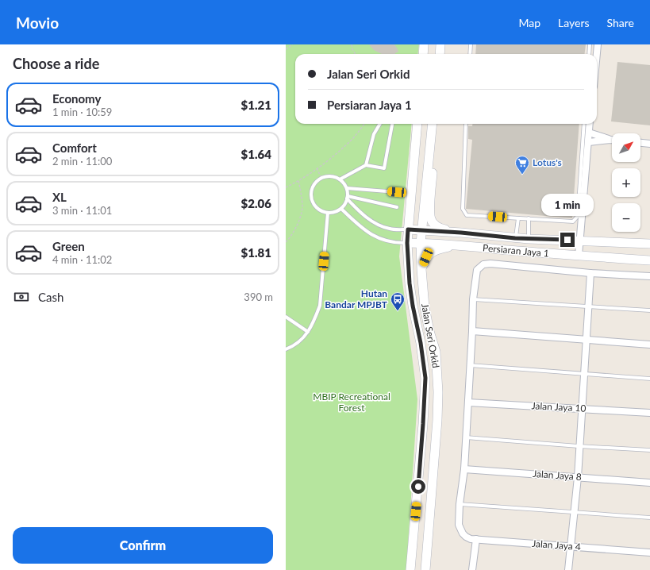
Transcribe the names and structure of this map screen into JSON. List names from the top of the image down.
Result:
{
  "streets": {
    "main road": ["Persiaran Jaya 1", "Jalan Seri Orkid"],
    "street": ["Jalan Jaya 10", "Jalan Jaya 8", "Jalan Jaya 4"]
  },
  "crossings": [
    ["Persiaran Jaya 1", "Jalan Seri Orkid"]
  ],
  "parks": ["MBIP Recreational Forest"],
  "places": {
    "supermarket": ["Lotus's"],
    "bus stop": ["Hutan Bandar MPJBT"]
  },
  "north": "top right",
  "page": {
    "header": "Movio",
    "nav": ["Map", "Layers", "Share"],
    "heading": "Choose a ride",
    "banner": ["Jalan Seri Orkid", "Persiaran Jaya 1"],
    "list": [
      {
        "name": "Economy",
        "note": "1 min · 10:59",
        "value": "$1.21"
      },
      {
        "name": "Comfort",
        "note": "2 min · 11:00",
        "value": "$1.64"
      },
      {
        "name": "XL",
        "note": "3 min · 11:01",
        "value": "$2.06"
      },
      {
        "name": "Green",
        "note": "4 min · 11:02",
        "value": "$1.81"
      }
    ],
    "map_buttons": ["+", "−"],
    "bubble": "1 min",
    "pay": ["Cash", "390 m"],
    "buttons": "Confirm"
  }
}
